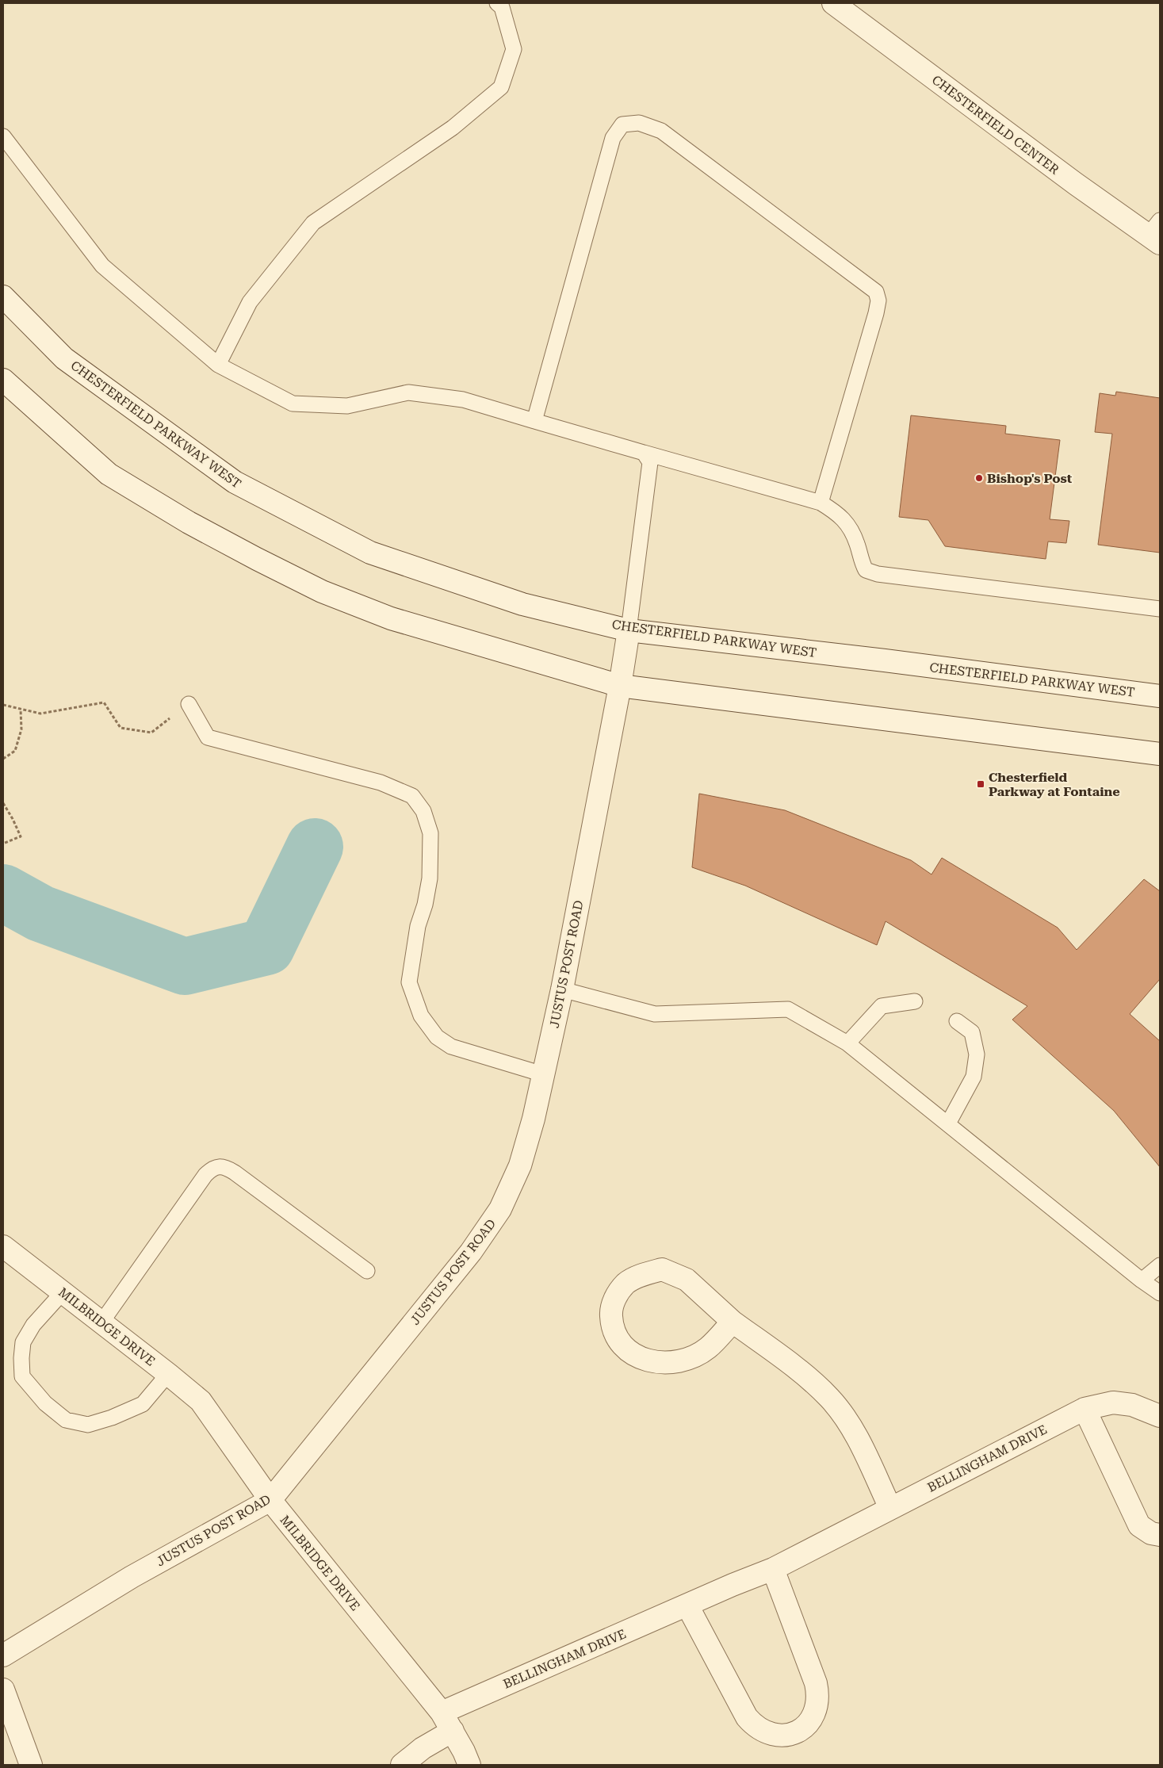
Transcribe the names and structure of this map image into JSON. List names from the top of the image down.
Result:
{
  "streets": {
    "street": [
      "CHESTERFIELD CENTER",
      "CHESTERFIELD PARKWAY WEST",
      "JUSTUS POST ROAD",
      "MILBRIDGE DRIVE",
      "BELLINGHAM DRIVE"
    ]
  },
  "crossings": [
    ["CHESTERFIELD PARKWAY WEST", "JUSTUS POST ROAD"],
    ["JUSTUS POST ROAD", "MILBRIDGE DRIVE"],
    ["MILBRIDGE DRIVE", "BELLINGHAM DRIVE"]
  ],
  "places": {
    "other": ["Bishop's Post"],
    "transit": ["Chesterfield Parkway at Fontaine"]
  }
}
